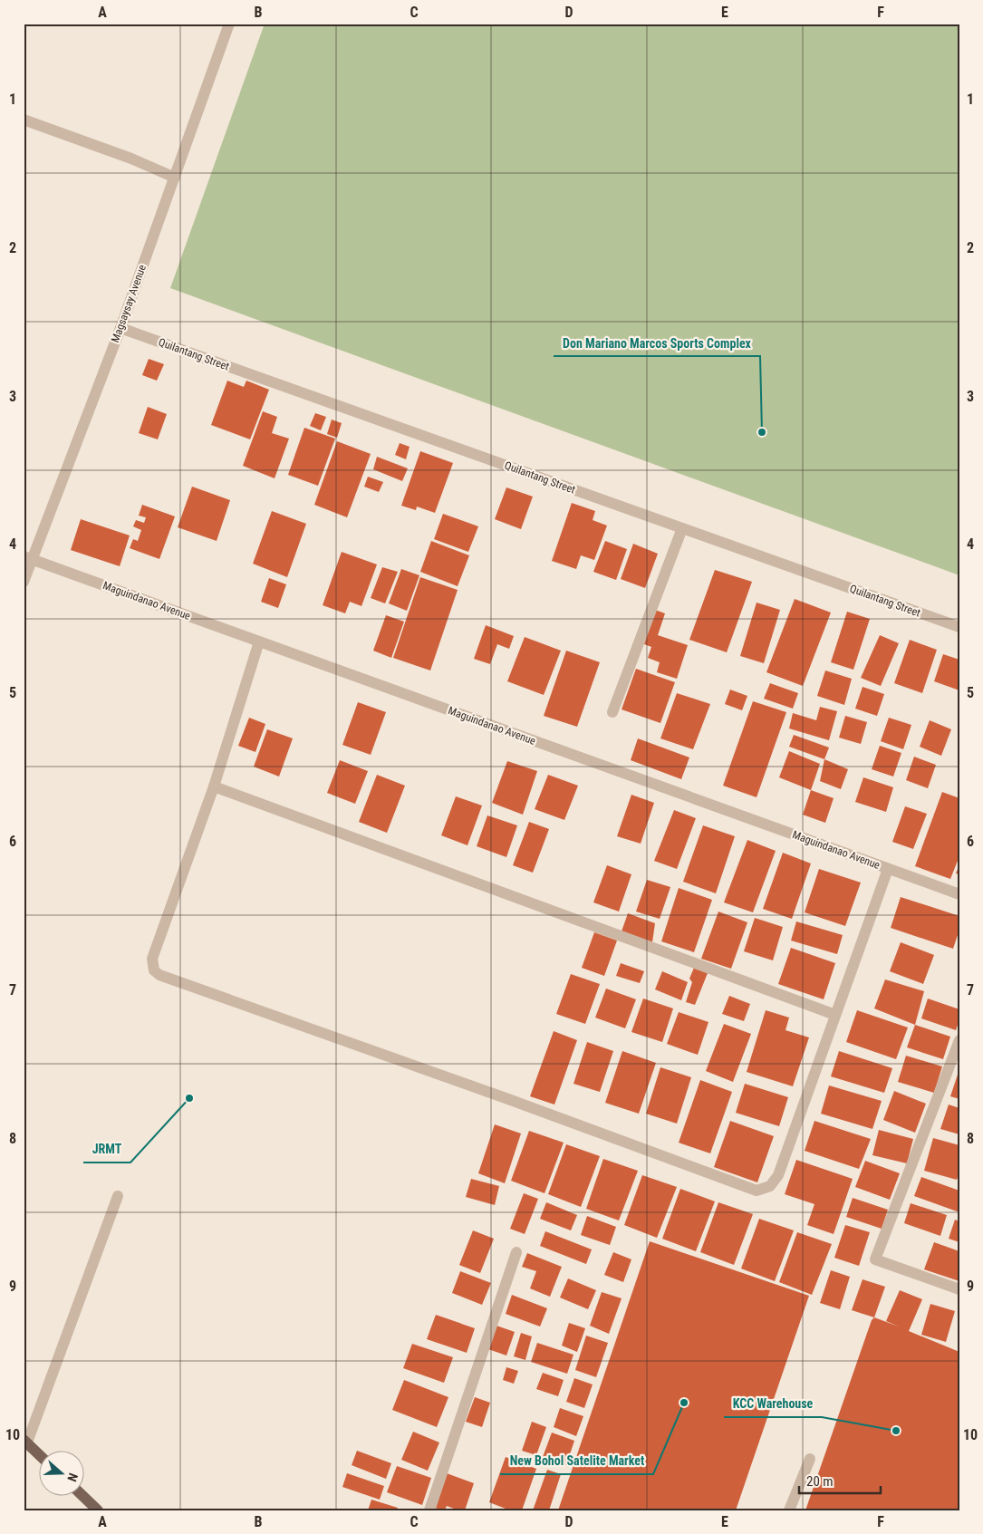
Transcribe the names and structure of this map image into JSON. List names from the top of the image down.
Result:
{
  "streets": {
    "street": ["Magsaysay Avenue", "Quilantang Street", "Maguindanao Avenue"]
  },
  "crossings": [
    ["Magsaysay Avenue", "Quilantang Street"],
    ["Magsaysay Avenue", "Maguindanao Avenue"]
  ],
  "places": [
    "Don Mariano Marcos Sports Complex",
    "JRMT",
    "New Bohol Satelite Market",
    "KCC Warehouse"
  ],
  "scale_bar": "20 m",
  "north": "right",
  "grid": {
    "columns": [
      "A",
      "B",
      "C",
      "D",
      "E",
      "F"
    ],
    "rows": [
      "1",
      "2",
      "3",
      "4",
      "5",
      "6",
      "7",
      "8",
      "9",
      "10"
    ]
  }
}
